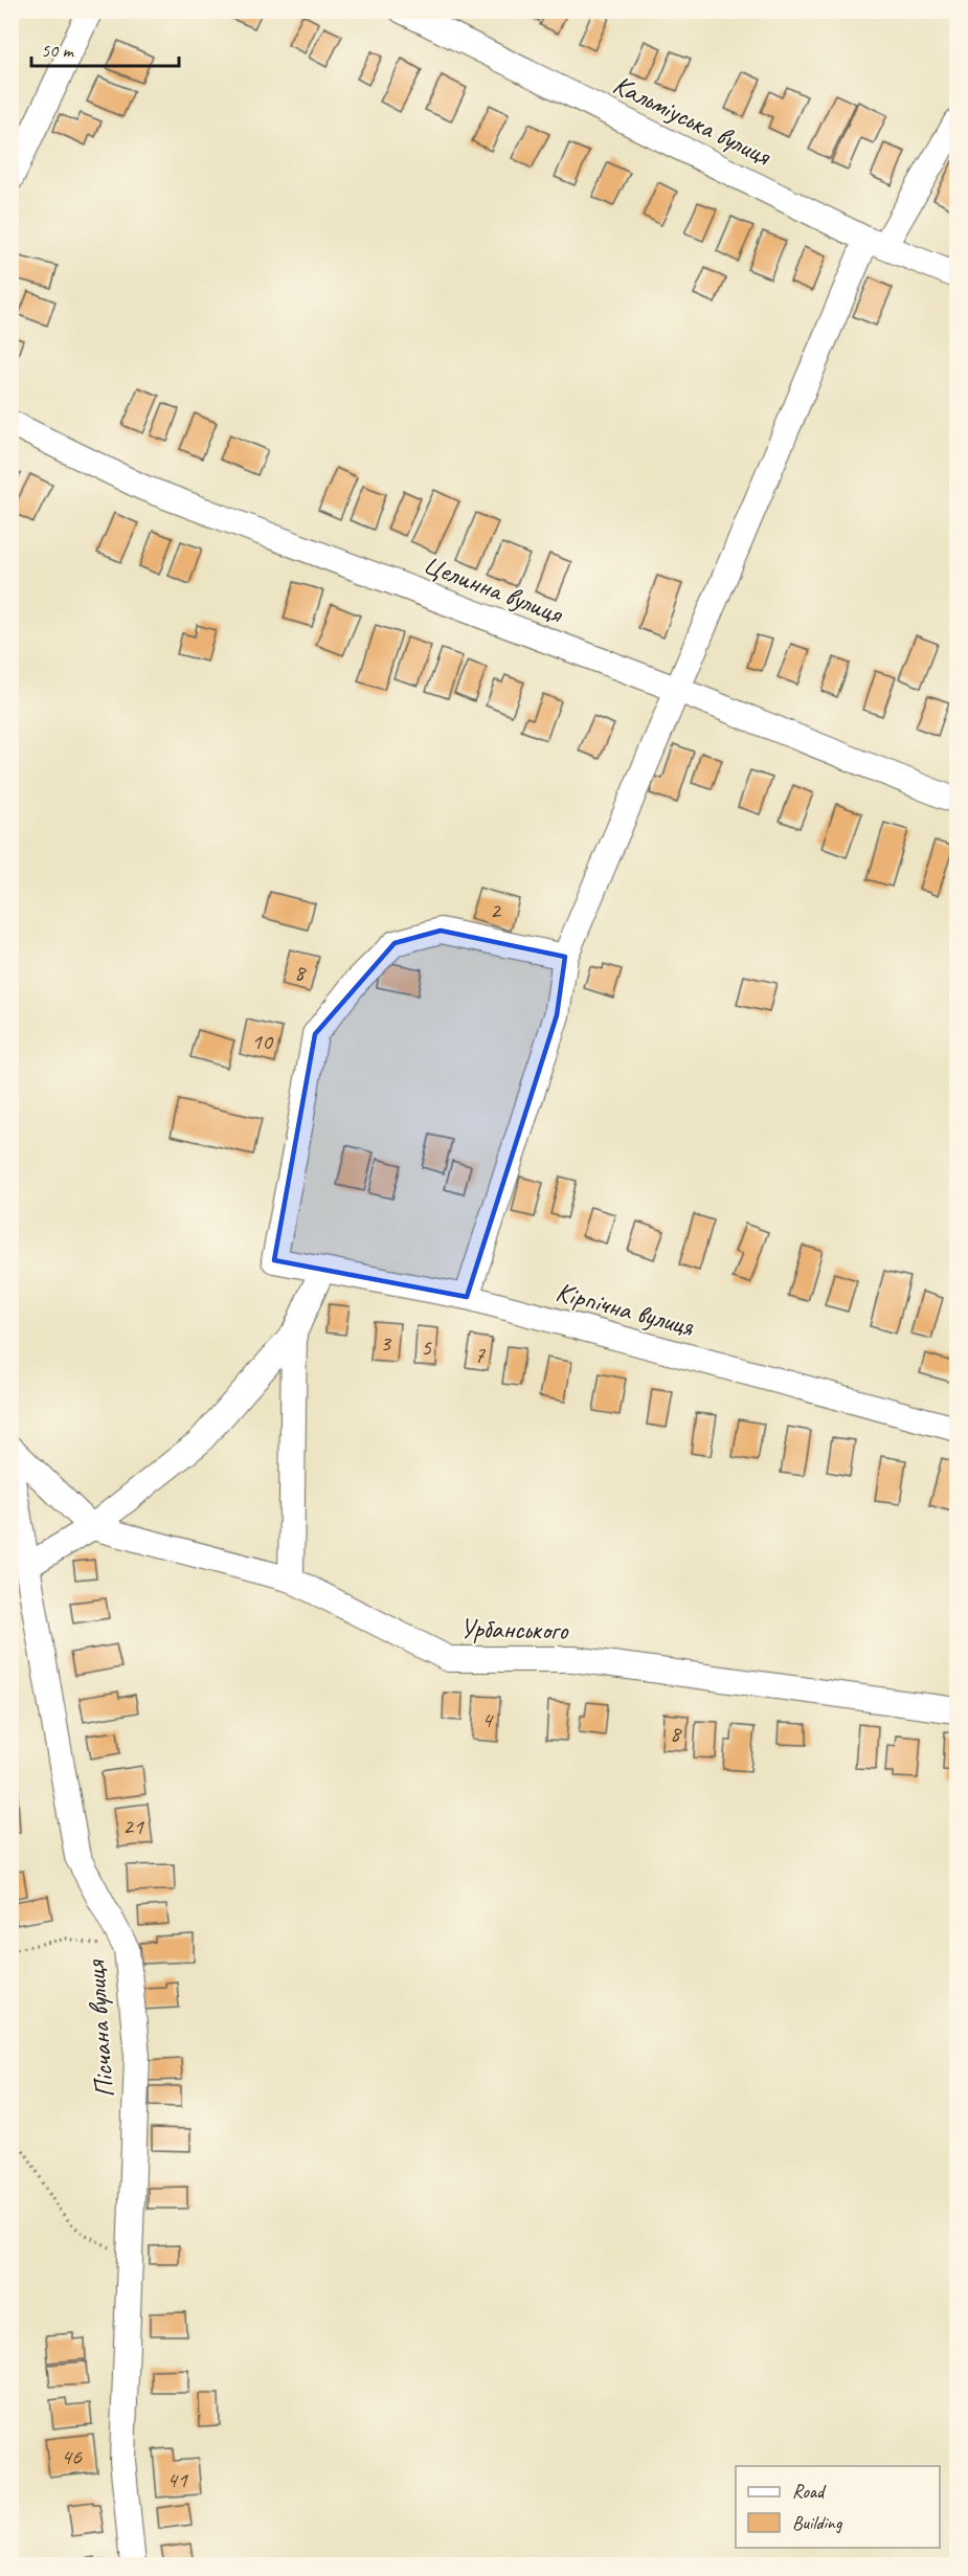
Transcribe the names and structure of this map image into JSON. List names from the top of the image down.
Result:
{
  "streets": {
    "street": [
      "Кальміуська вулиця",
      "Целинна вулиця",
      "Кiрпiчна вулиця",
      "Урбанського",
      "Пiсчана вулиця"
    ]
  },
  "house_numbers": [
    "2",
    "8",
    "10",
    "3",
    "5",
    "7",
    "4",
    "8",
    "21",
    "46",
    "41"
  ],
  "legend": ["Road", "Building"],
  "scale_bar": "50 m"
}
